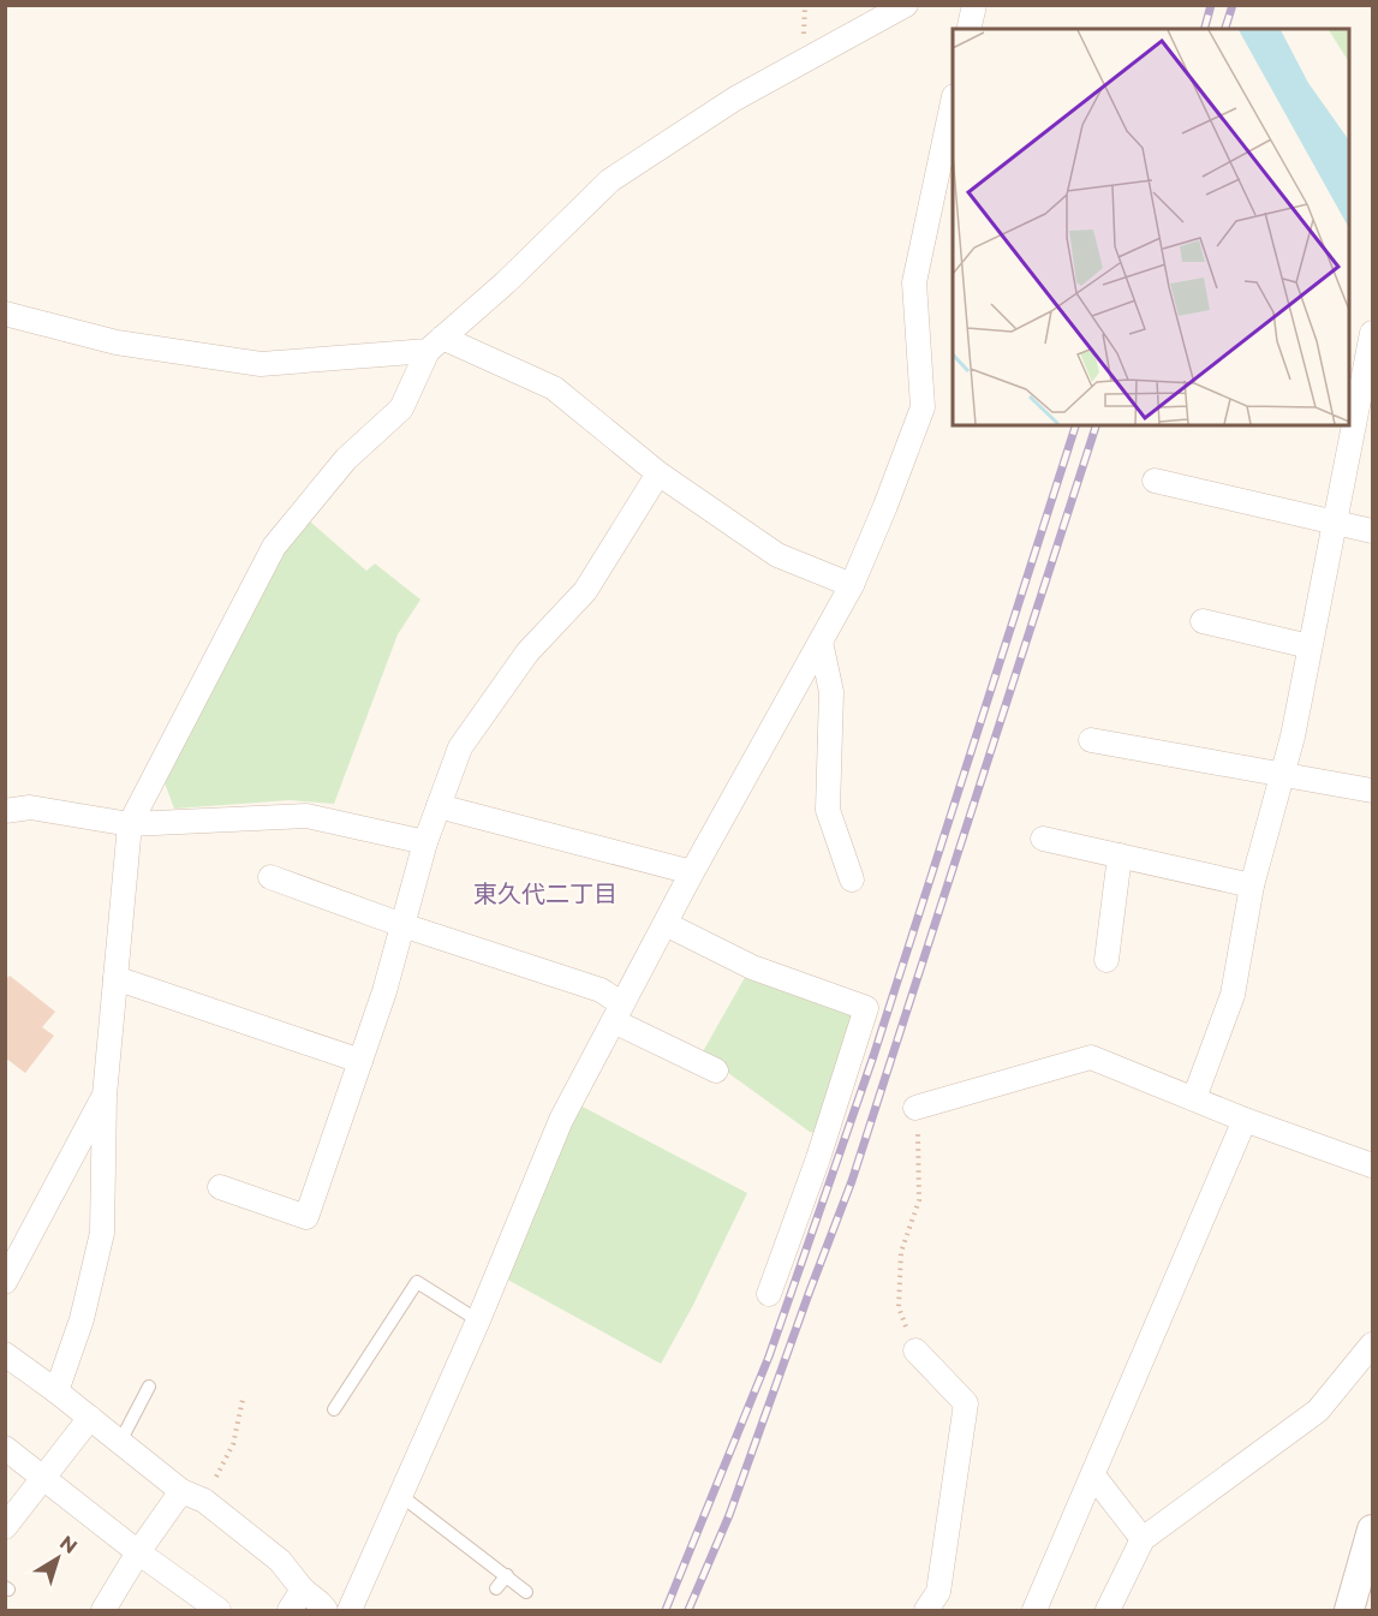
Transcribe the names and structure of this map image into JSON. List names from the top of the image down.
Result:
{
  "districts": ["東久代二丁目"],
  "north": "top right"
}
